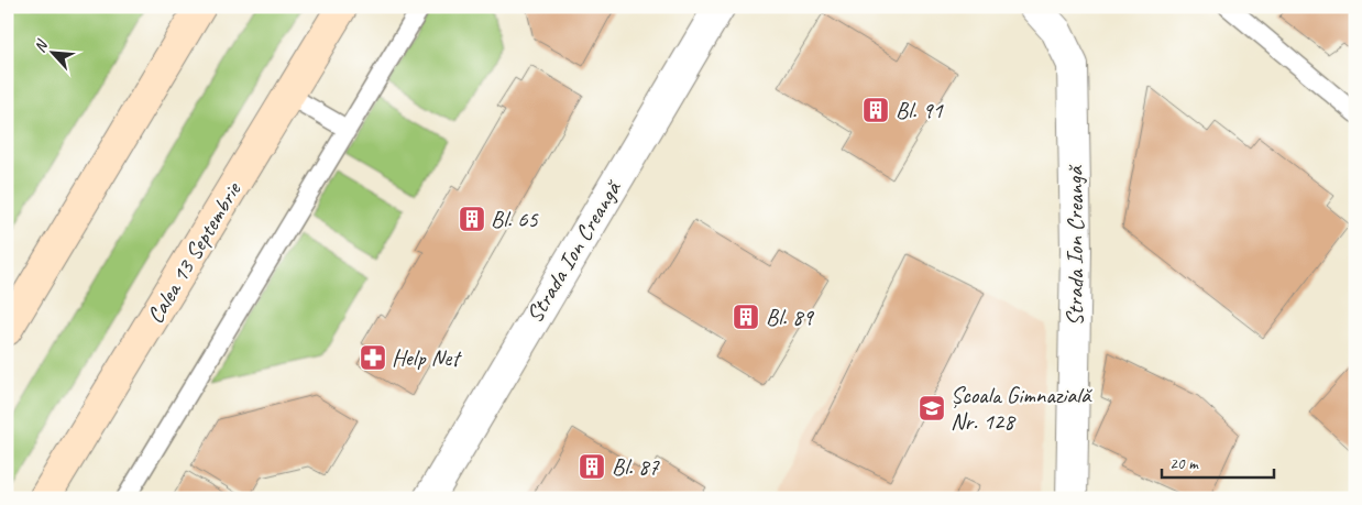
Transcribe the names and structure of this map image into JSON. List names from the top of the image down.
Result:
{
  "streets": {
    "main road": ["Calea 13 Septembrie"],
    "street": ["Strada Ion Creangă"]
  },
  "places": {
    "building": [
      "Bl. 91",
      "Bl. 65",
      "Bl. 89",
      "Bl. 87"
    ],
    "pharmacy": ["Help Net"],
    "school or university": ["Școala Gimnazială Nr. 128"]
  },
  "scale_bar": "20 m",
  "north": "top left"
}
